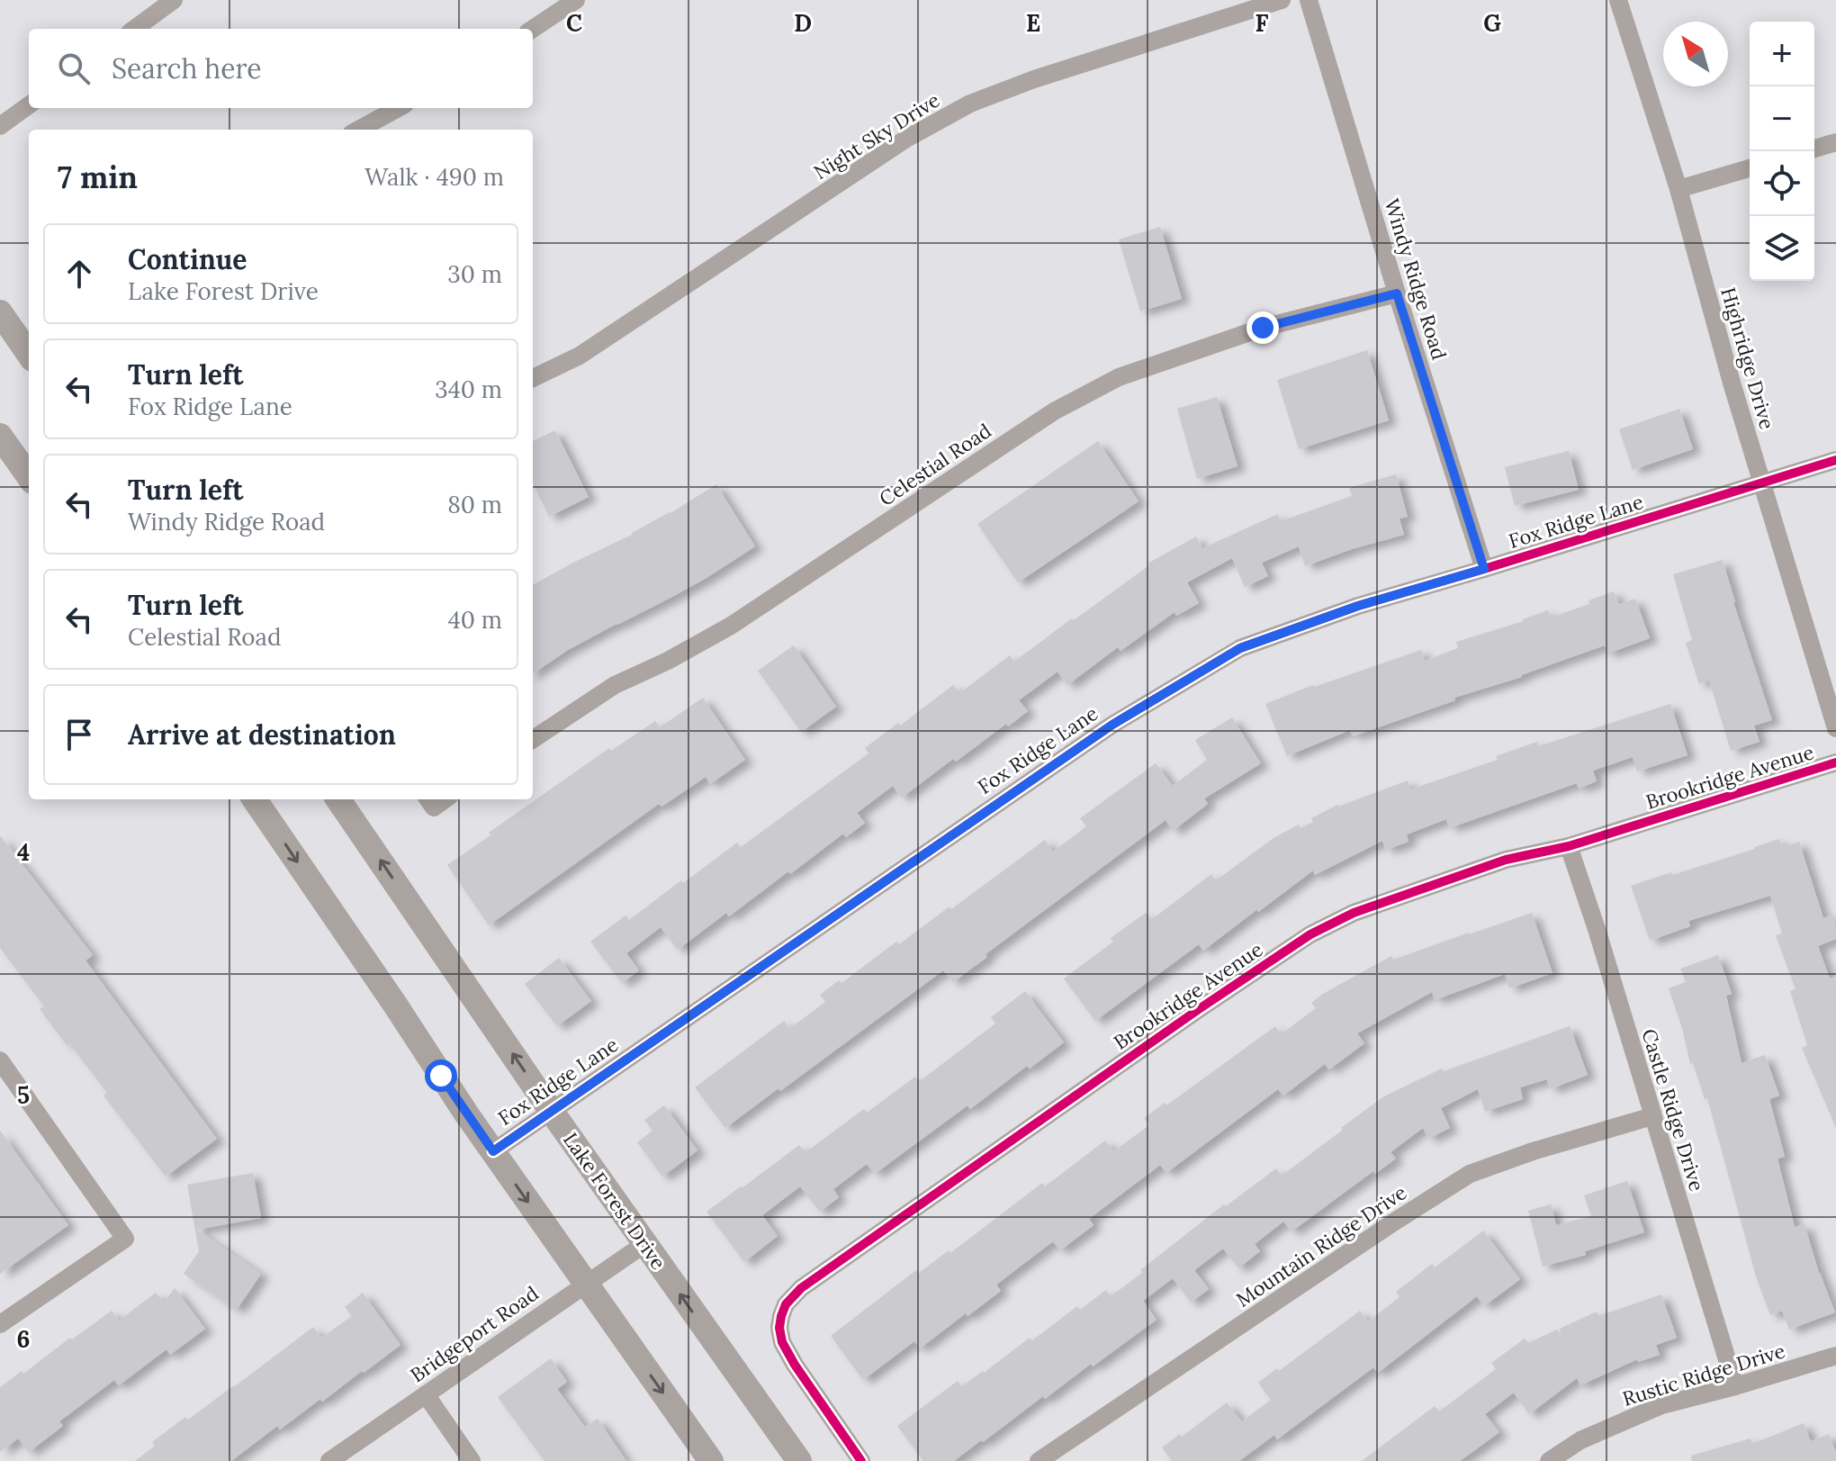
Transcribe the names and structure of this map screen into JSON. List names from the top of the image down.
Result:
{
  "streets": {
    "main road": ["Lake Forest Drive"],
    "street": [
      "Night Sky Drive",
      "Windy Ridge Road",
      "Highridge Drive",
      "Celestial Road",
      "Fox Ridge Lane",
      "Brookridge Avenue",
      "Castle Ridge Drive",
      "Mountain Ridge Drive",
      "Bridgeport Road",
      "Rustic Ridge Drive"
    ]
  },
  "crossings": [
    ["Windy Ridge Road", "Celestial Road"],
    ["Windy Ridge Road", "Fox Ridge Lane"],
    ["Highridge Drive", "Fox Ridge Lane"],
    ["Fox Ridge Lane", "Lake Forest Drive"],
    ["Brookridge Avenue", "Castle Ridge Drive"],
    ["Castle Ridge Drive", "Mountain Ridge Drive"],
    ["Castle Ridge Drive", "Rustic Ridge Drive"],
    ["Lake Forest Drive", "Bridgeport Road"]
  ],
  "north": "top left",
  "page": {
    "map_buttons": ["+", "−"],
    "search": "Search here",
    "heading": ["7 min", "Walk · 490 m"],
    "list": [
      ["Continue", "Lake Forest Drive", "30 m"],
      ["Turn left", "Fox Ridge Lane", "340 m"],
      ["Turn left", "Windy Ridge Road", "80 m"],
      ["Turn left", "Celestial Road", "40 m"],
      "Arrive at destination"
    ]
  },
  "grid": {
    "columns": [
      "C",
      "D",
      "E",
      "F",
      "G"
    ],
    "rows": ["4", "5", "6"]
  }
}
